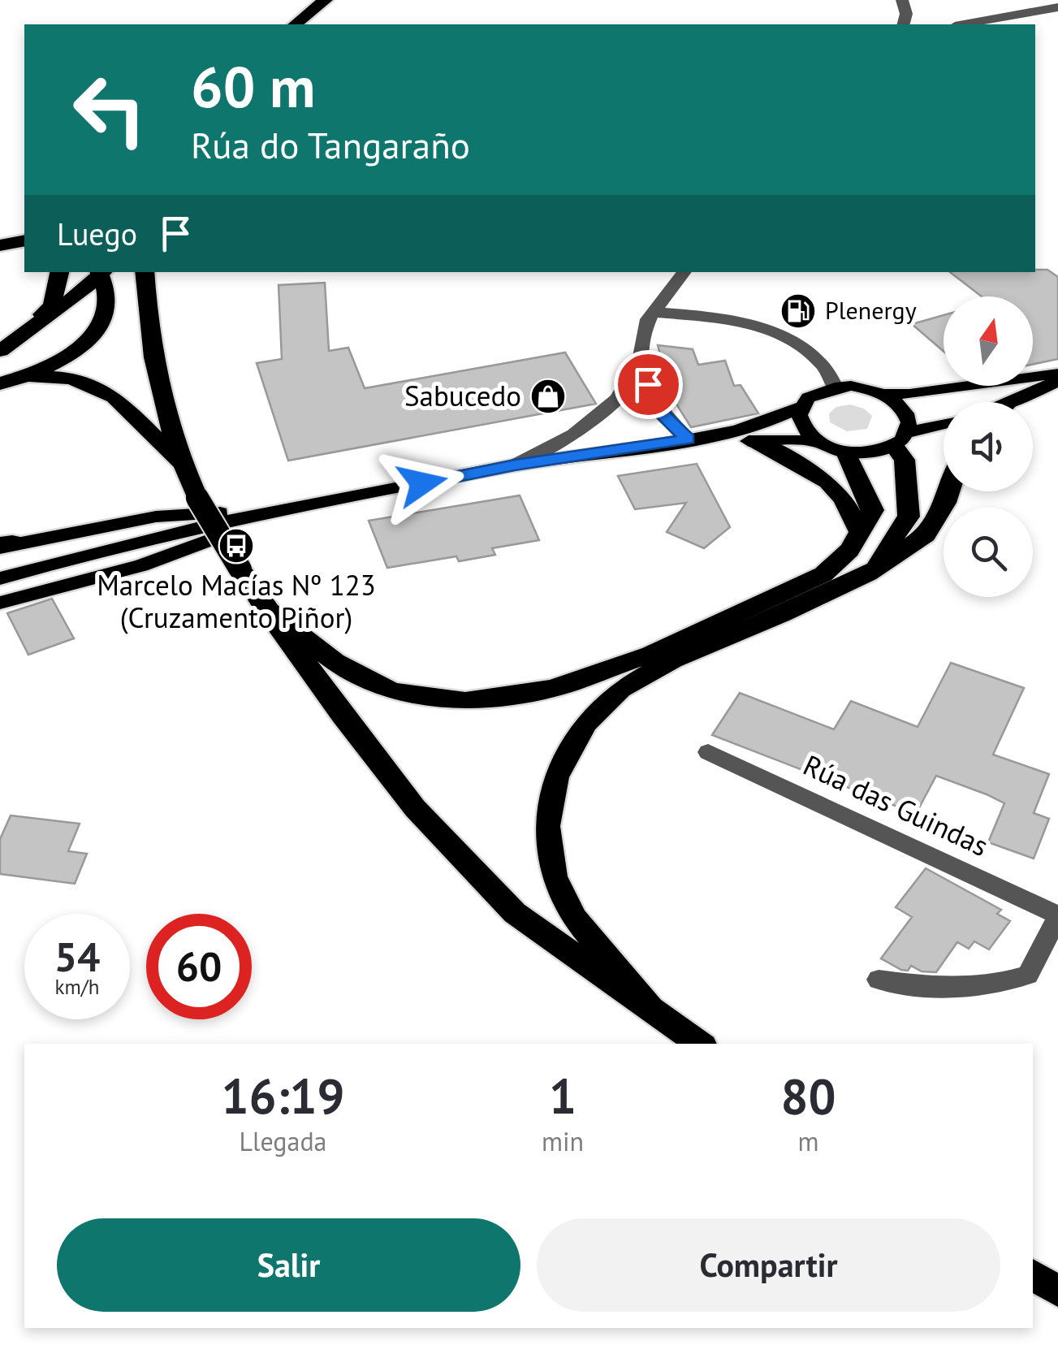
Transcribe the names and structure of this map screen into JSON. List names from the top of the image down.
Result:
{
  "streets": {
    "street": ["Rúa das Guindas"]
  },
  "places": {
    "fuel station": ["Plenergy"],
    "shop": ["Sabucedo"],
    "bus stop": ["Marcelo Macías Nº 123 (Cruzamento Piñor)"]
  },
  "north": "top",
  "page": {
    "turn": ["60 m", "Rúa do Tangaraño"],
    "then": "Luego",
    "speed": "54 km/h",
    "limit": "60",
    "eta": [
      "16:19",
      "Llegada",
      "1",
      "min",
      "80",
      "m"
    ],
    "buttons": ["Salir", "Compartir"]
  }
}
